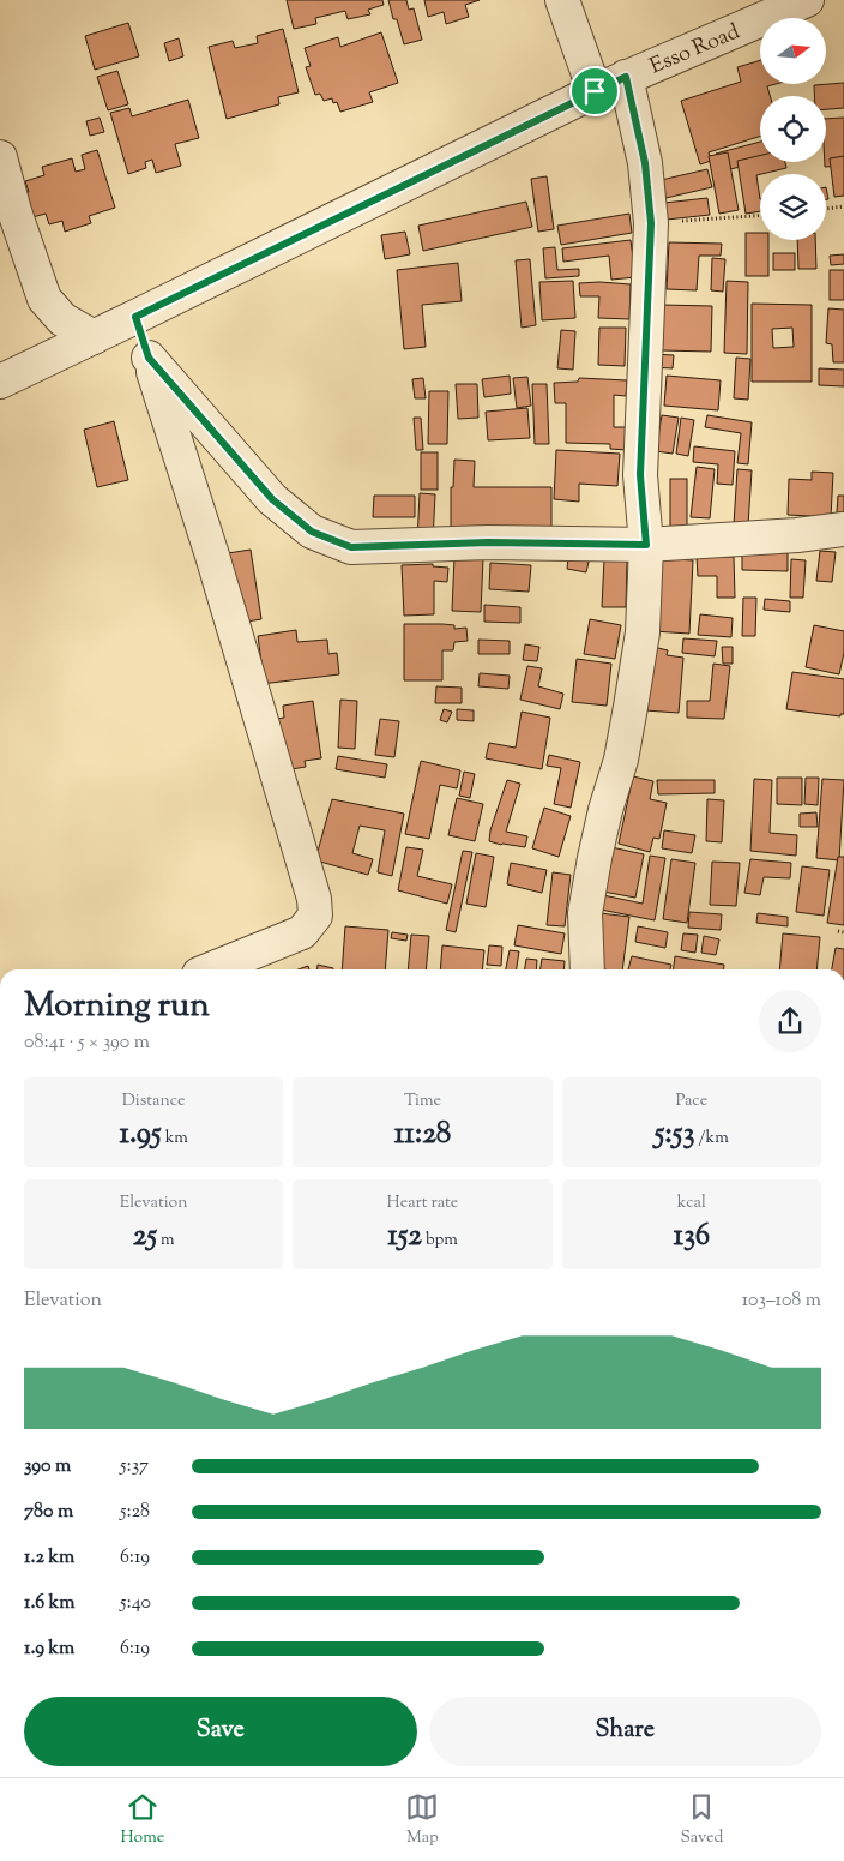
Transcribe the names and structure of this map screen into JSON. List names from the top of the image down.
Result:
{
  "streets": {
    "street": ["Esso Road"]
  },
  "north": "right",
  "page": {
    "heading": ["Morning run", "08:41 · 5 × 390 m"],
    "stats": [
      ["Distance", "1.95 km"],
      ["Time", "11:28"],
      ["Pace", "5:53 /km"],
      ["Elevation", "25 m"],
      ["Heart rate", "152 bpm"],
      ["kcal", "136"]
    ],
    "chart": ["Elevation", "103–108 m"],
    "list": [
      {
        "name": "390 m",
        "note": "5:37"
      },
      {
        "name": "780 m",
        "note": "5:28"
      },
      {
        "name": "1.2 km",
        "note": "6:19"
      },
      {
        "name": "1.6 km",
        "note": "5:40"
      },
      {
        "name": "1.9 km",
        "note": "6:19"
      }
    ],
    "buttons": ["Save", "Share"],
    "tabs": ["Home", "Map", "Saved"]
  }
}
